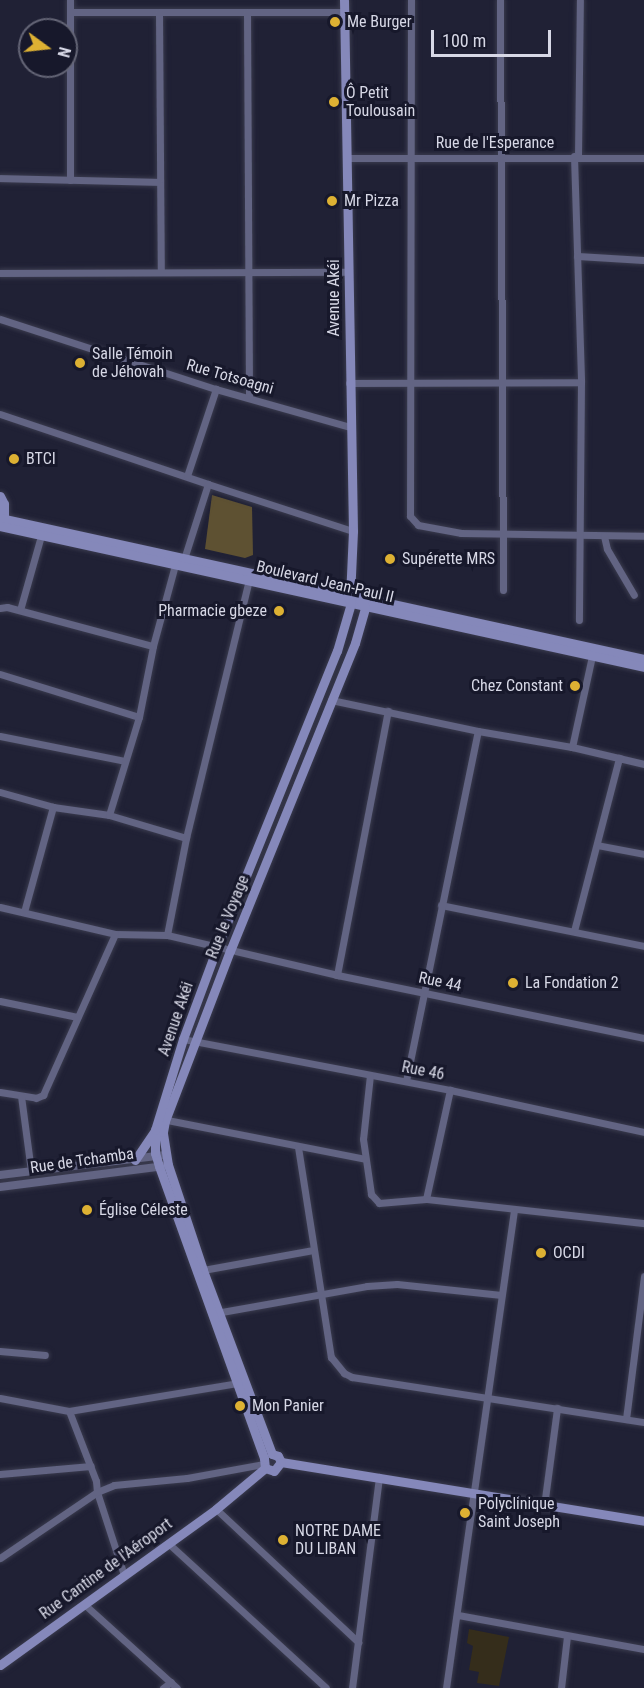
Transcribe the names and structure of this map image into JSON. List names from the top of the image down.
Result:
{
  "streets": {
    "main road": [
      "Avenue Akéi",
      "Boulevard Jean-Paul II",
      "Rue le Voyage",
      "Rue Cantine de l'Aéroport"
    ],
    "street": [
      "Rue de l'Esperance",
      "Rue Totsoagni",
      "Rue 44",
      "Rue 46",
      "Rue de Tchamba"
    ]
  },
  "crossings": [
    ["Rue de l'Esperance", "Avenue Akéi"],
    ["Avenue Akéi", "Rue Totsoagni"],
    ["Avenue Akéi", "Boulevard Jean-Paul II"],
    ["Avenue Akéi", "Rue le Voyage"],
    ["Avenue Akéi", "Rue 44"],
    ["Avenue Akéi", "Rue 46"],
    ["Avenue Akéi", "Rue de Tchamba"],
    ["Boulevard Jean-Paul II", "Rue le Voyage"],
    ["Rue le Voyage", "Rue 44"],
    ["Rue le Voyage", "Rue 46"],
    ["Rue le Voyage", "Rue de Tchamba"],
    ["Rue le Voyage", "Rue Cantine de l'Aéroport"]
  ],
  "places": [
    "Me Burger",
    "Ô Petit Toulousain",
    "Mr Pizza",
    "Salle Témoin de Jéhovah",
    "BTCI",
    "Supérette MRS",
    "Pharmacie gbeze",
    "Chez Constant",
    "La Fondation 2",
    "Église Céleste",
    "OCDI",
    "Mon Panier",
    "Polyclinique Saint Joseph",
    "NOTRE DAME DU LIBAN"
  ],
  "scale_bar": "100 m",
  "north": "right"
}
